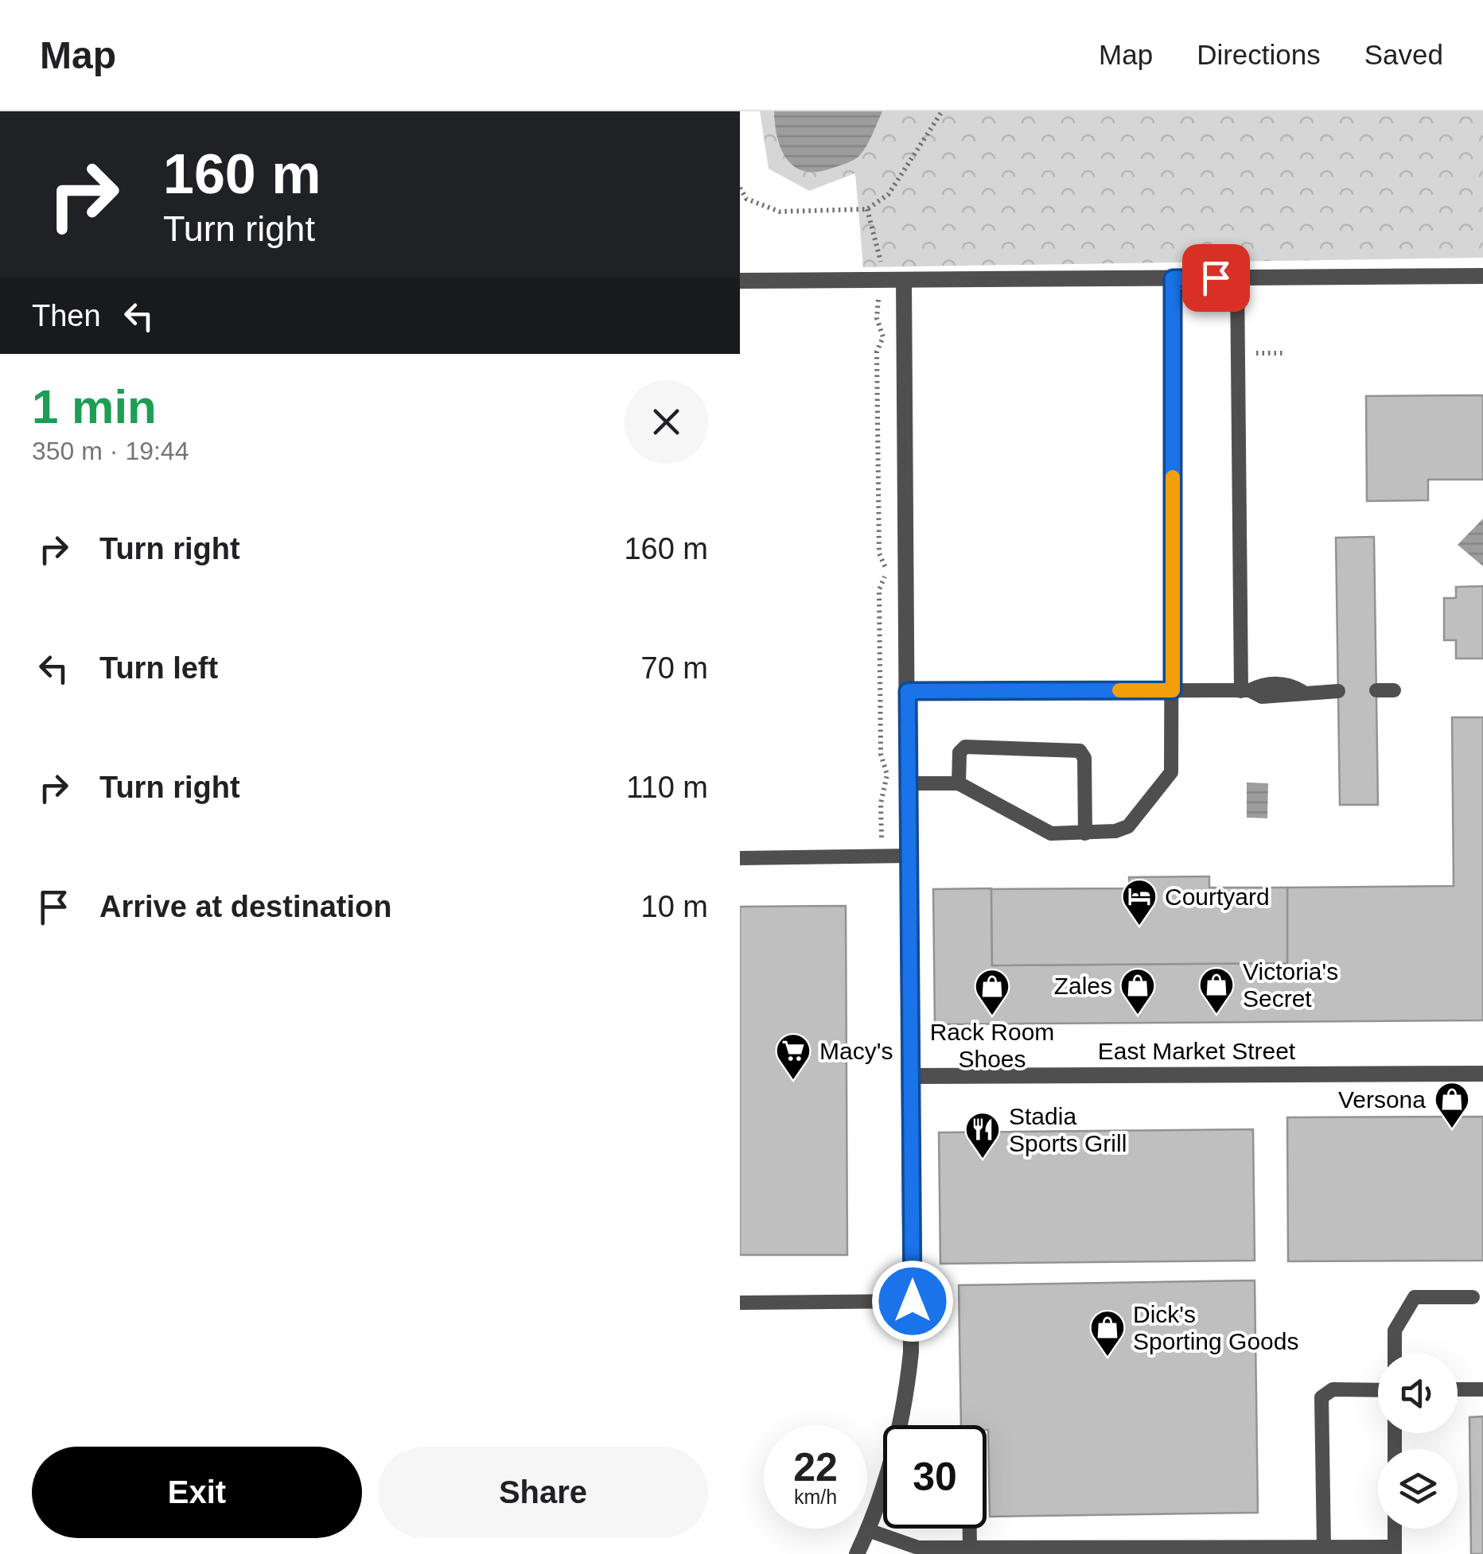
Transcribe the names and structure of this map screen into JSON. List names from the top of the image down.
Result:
{
  "streets": {
    "street": ["East Market Street"]
  },
  "places": {
    "hotel": ["Courtyard"],
    "shop": [
      "Victoria's Secret",
      "Zales",
      "Rack Room Shoes",
      "Versona",
      "Dick's Sporting Goods"
    ],
    "supermarket": ["Macy's"],
    "restaurant": ["Stadia Sports Grill"]
  },
  "page": {
    "header": "Map",
    "nav": ["Map", "Directions", "Saved"],
    "turn": ["160 m", "Turn right"],
    "then": "Then",
    "heading": ["1 min", "350 m · 19:44"],
    "list": [
      {
        "name": "Turn right",
        "value": "160 m"
      },
      {
        "name": "Turn left",
        "value": "70 m"
      },
      {
        "name": "Turn right",
        "value": "110 m"
      },
      {
        "name": "Arrive at destination",
        "value": "10 m"
      }
    ],
    "speed": "22 km/h",
    "limit": "30",
    "buttons": ["Exit", "Share"]
  }
}
